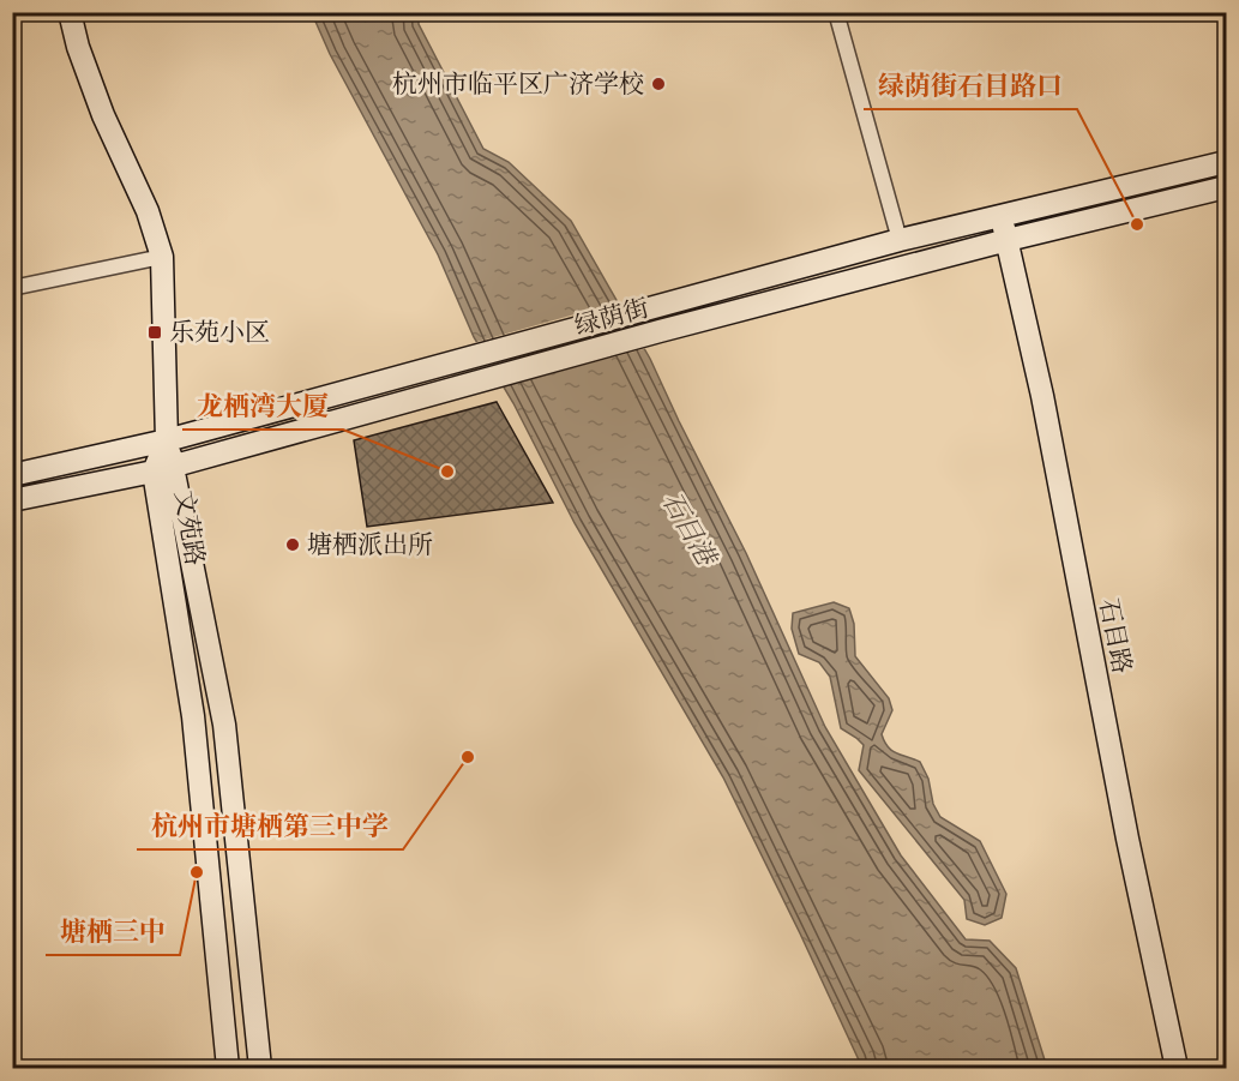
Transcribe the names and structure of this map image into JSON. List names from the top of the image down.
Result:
{
  "streets": {
    "street": ["绿荫街", "文苑路", "石目路"]
  },
  "crossings": [
    ["绿荫街", "文苑路"],
    ["绿荫街", "石目路"]
  ],
  "water": ["石目港"],
  "places": {
    "other": [
      "杭州市临平区广济学校",
      "绿荫街石目路口",
      "龙栖湾大厦",
      "塘栖派出所",
      "杭州市塘栖第三中学",
      "塘栖三中"
    ],
    "transit": ["乐苑小区"]
  }
}
